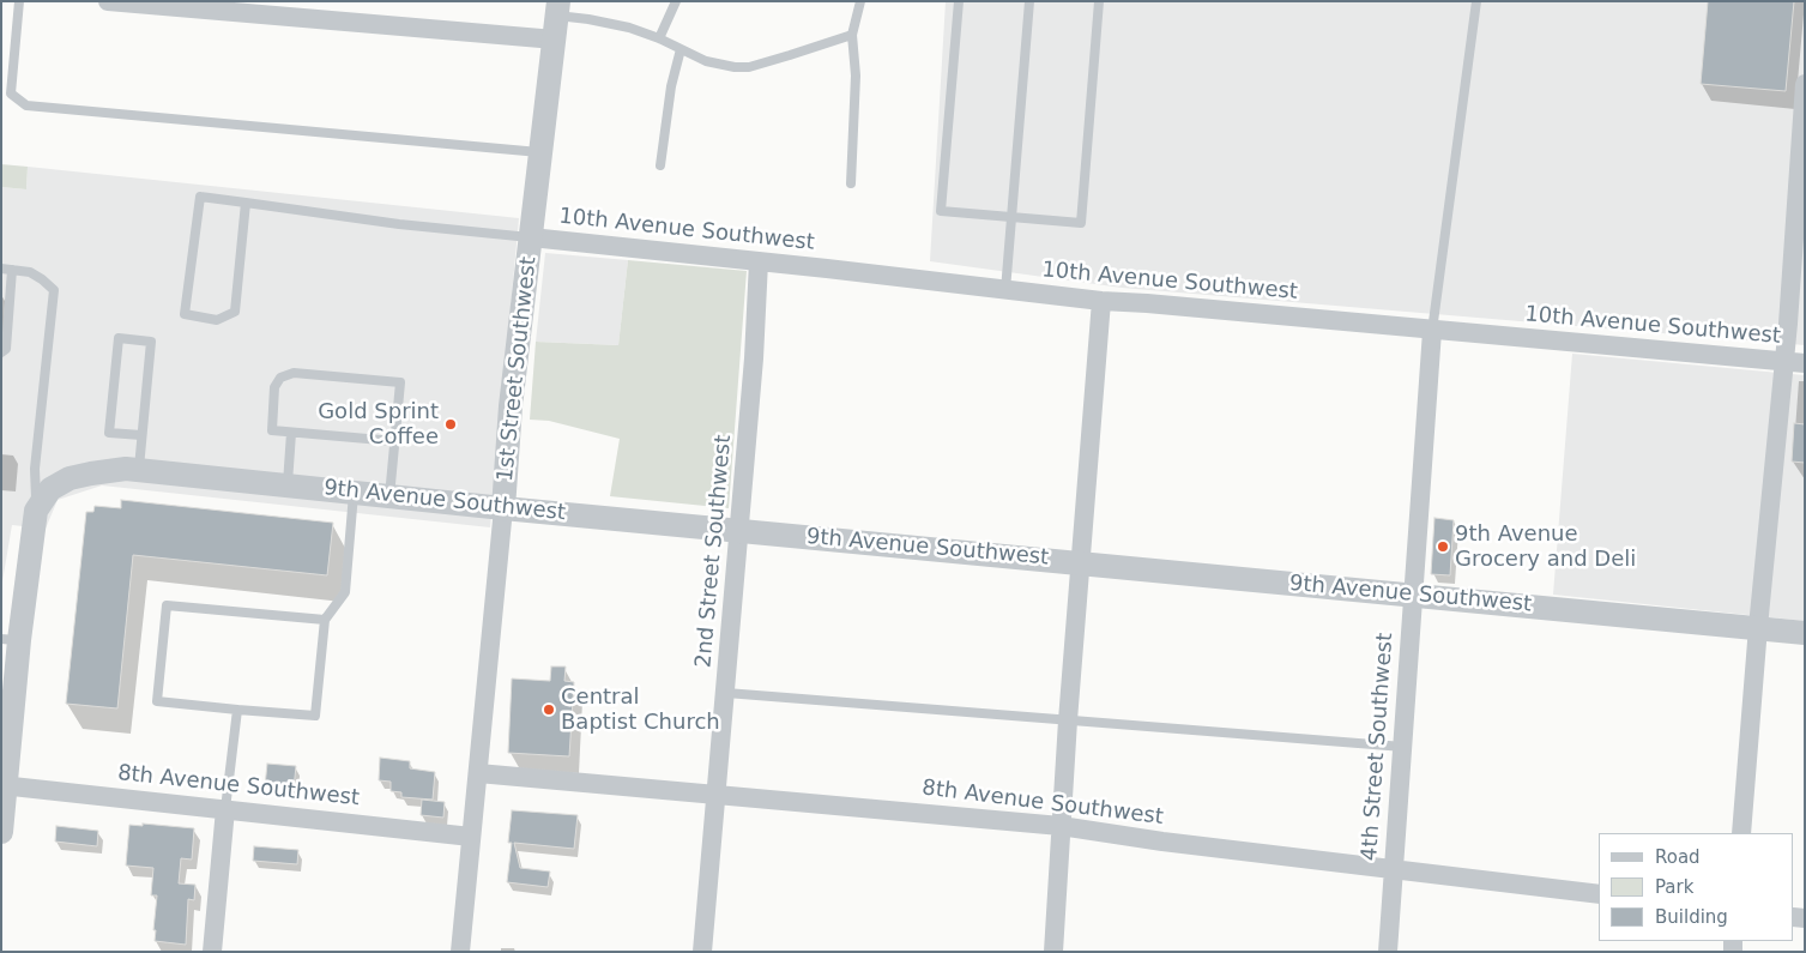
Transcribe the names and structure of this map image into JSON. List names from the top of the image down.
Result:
{
  "streets": {
    "street": [
      "10th Avenue Southwest",
      "1st Street Southwest",
      "9th Avenue Southwest",
      "2nd Street Southwest",
      "4th Street Southwest",
      "8th Avenue Southwest"
    ]
  },
  "crossings": [
    ["10th Avenue Southwest", "1st Street Southwest"],
    ["10th Avenue Southwest", "2nd Street Southwest"],
    ["10th Avenue Southwest", "4th Street Southwest"],
    ["1st Street Southwest", "9th Avenue Southwest"],
    ["1st Street Southwest", "8th Avenue Southwest"],
    ["9th Avenue Southwest", "2nd Street Southwest"],
    ["9th Avenue Southwest", "4th Street Southwest"],
    ["2nd Street Southwest", "8th Avenue Southwest"],
    ["4th Street Southwest", "8th Avenue Southwest"]
  ],
  "places": ["Gold Sprint Coffee", "9th Avenue Grocery and Deli", "Central Baptist Church"],
  "legend": ["Road", "Park", "Building"]
}
